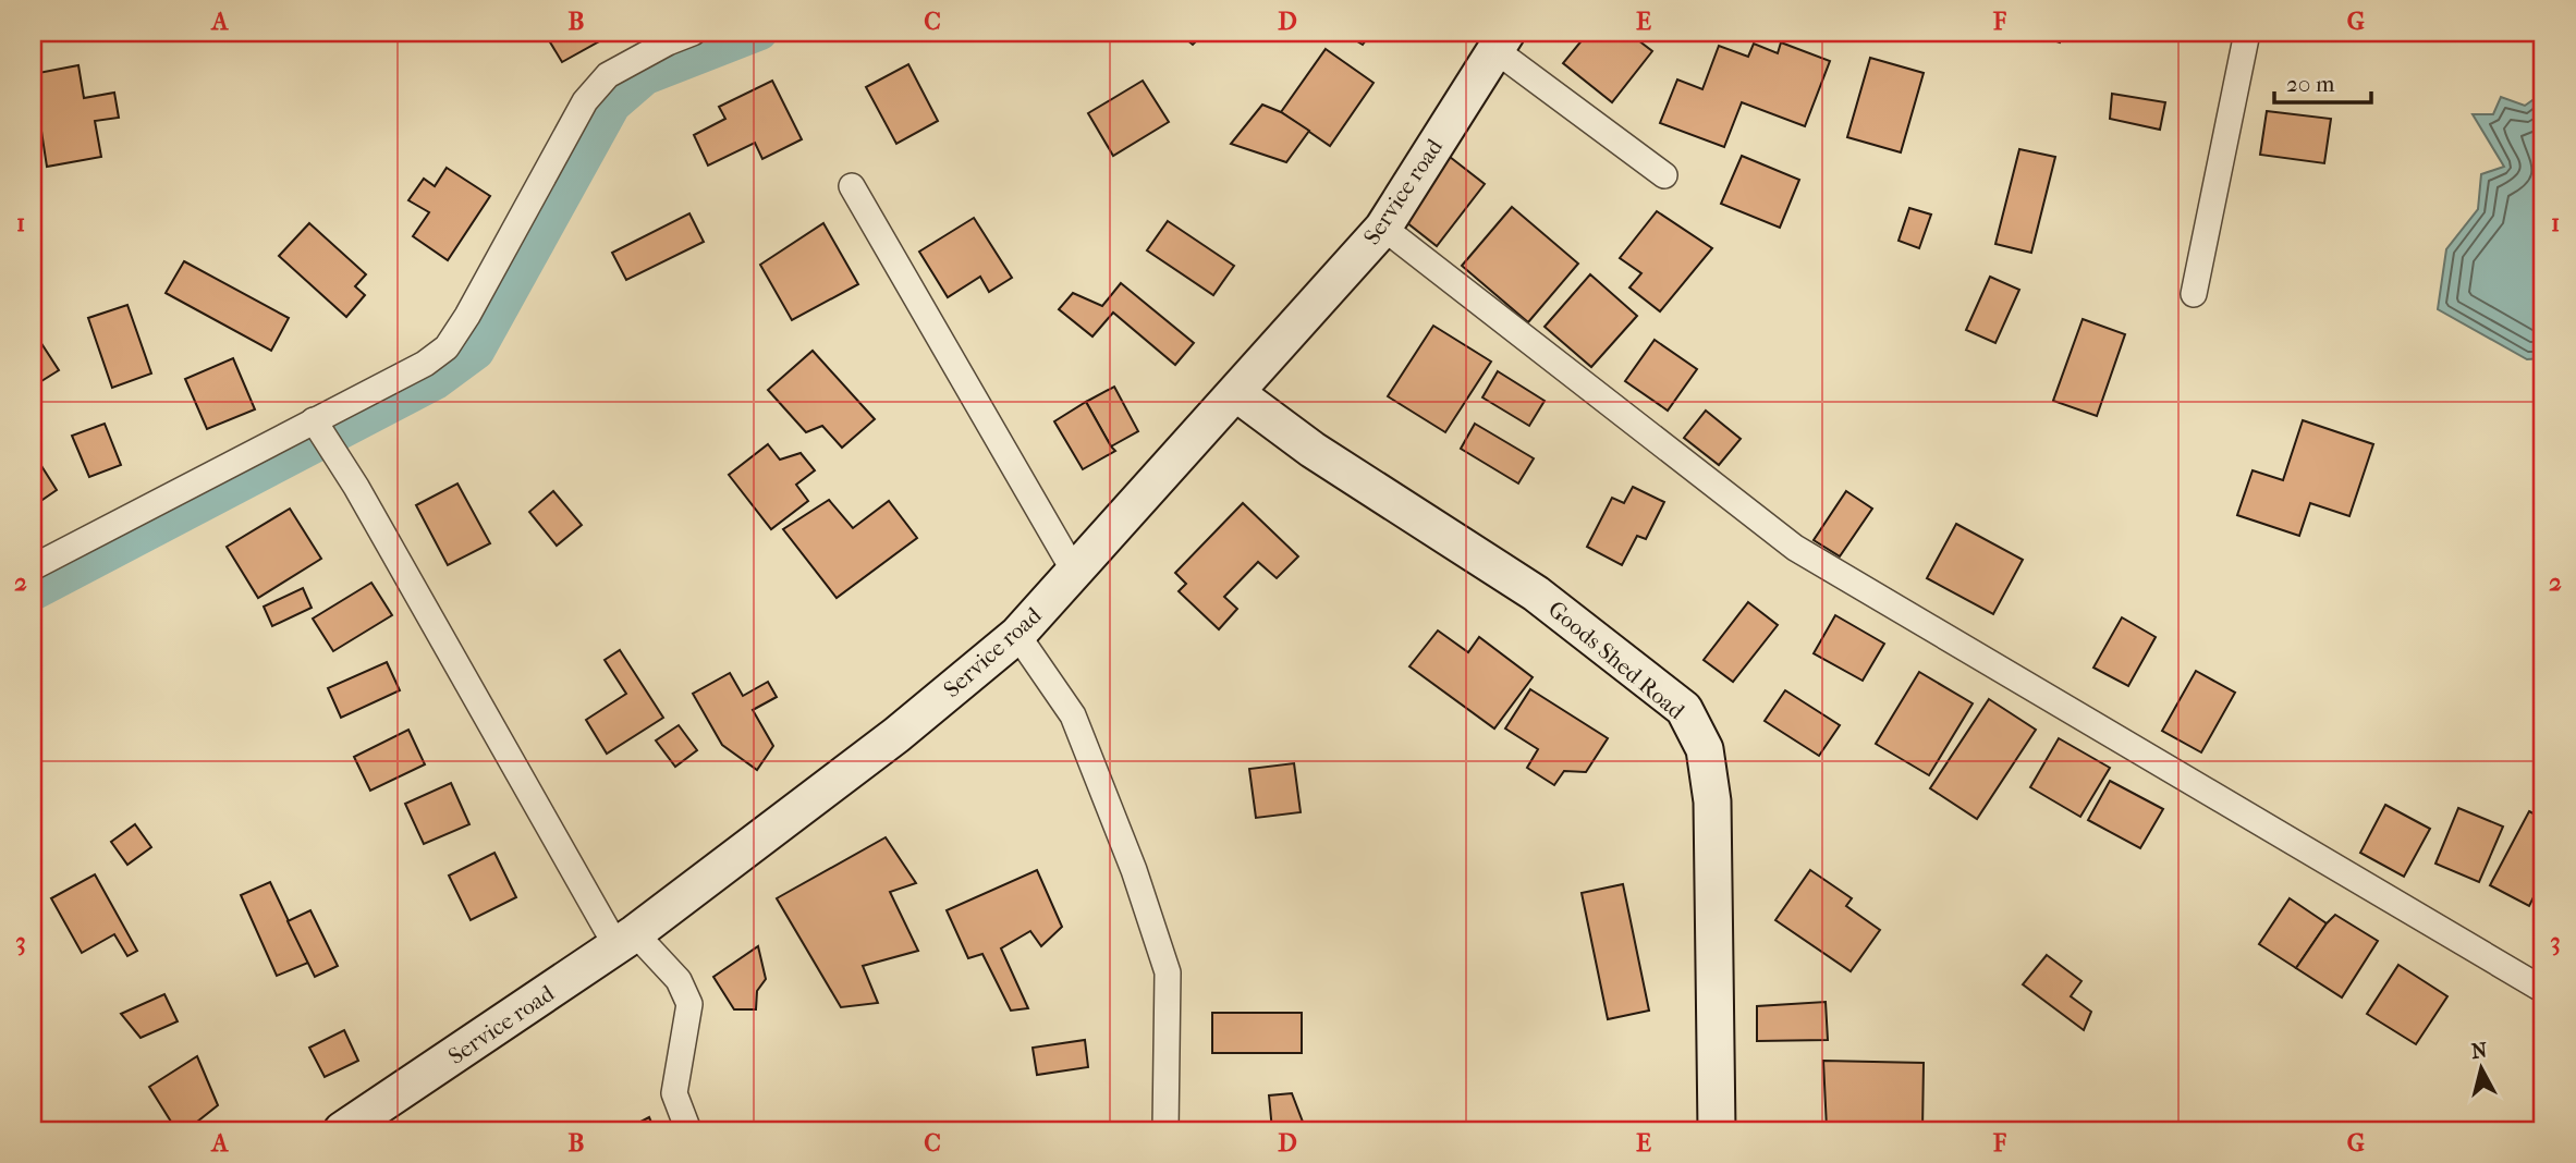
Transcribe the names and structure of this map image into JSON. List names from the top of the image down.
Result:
{
  "streets": {
    "street": ["Service road", "Goods Shed Road"]
  },
  "crossings": [
    ["Service road", "Goods Shed Road"]
  ],
  "scale_bar": "20 m",
  "north": "top",
  "grid": {
    "columns": [
      "A",
      "B",
      "C",
      "D",
      "E",
      "F",
      "G"
    ],
    "rows": ["1", "2", "3"]
  }
}
